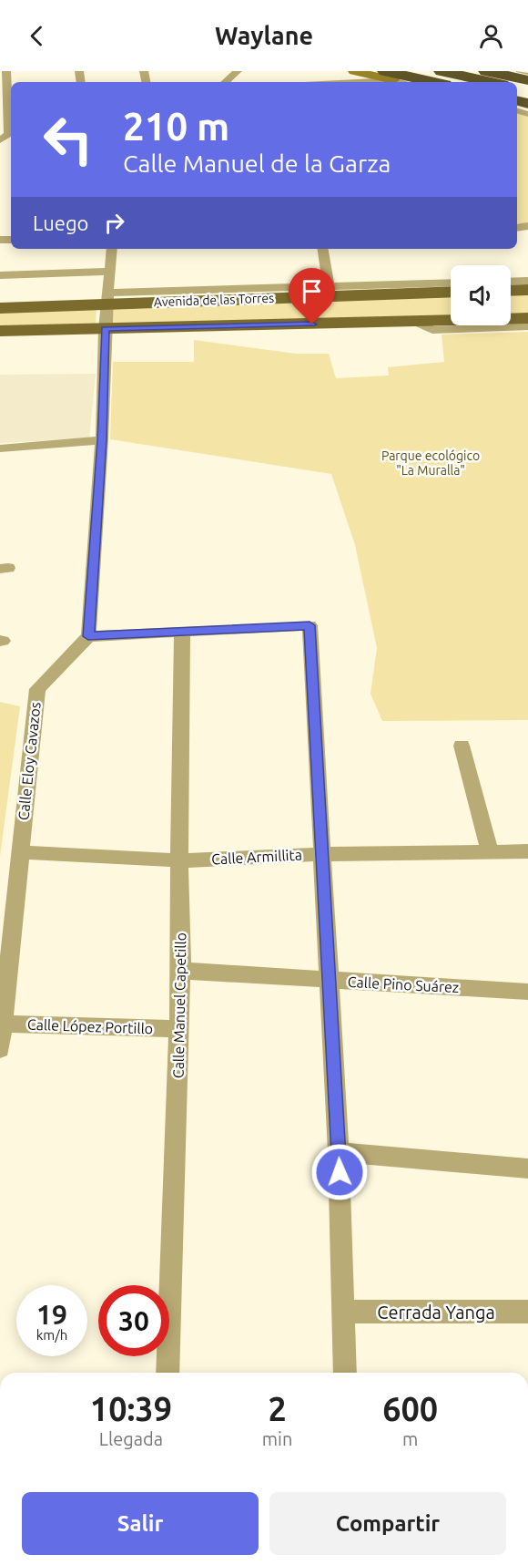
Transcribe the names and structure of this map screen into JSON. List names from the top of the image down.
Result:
{
  "streets": {
    "main road": ["Avenida de las Torres"],
    "street": [
      "Calle Eloy Cavazos",
      "Calle Armillita",
      "Calle Pino Suárez",
      "Calle Manuel Capetillo",
      "Calle López Portillo",
      "Cerrada Yanga"
    ]
  },
  "crossings": [
    ["Calle Eloy Cavazos", "Calle Armillita"],
    ["Calle Eloy Cavazos", "Calle López Portillo"],
    ["Calle Armillita", "Calle Manuel Capetillo"],
    ["Calle Pino Suárez", "Calle Manuel Capetillo"],
    ["Calle Manuel Capetillo", "Calle López Portillo"]
  ],
  "parks": ["Parque ecológico \"La Muralla\""],
  "page": {
    "header": "Waylane",
    "turn": ["210 m", "Calle Manuel de la Garza"],
    "then": "Luego",
    "speed": "19 km/h",
    "limit": "30",
    "eta": [
      "10:39",
      "Llegada",
      "2",
      "min",
      "600",
      "m"
    ],
    "buttons": ["Salir", "Compartir"]
  }
}
